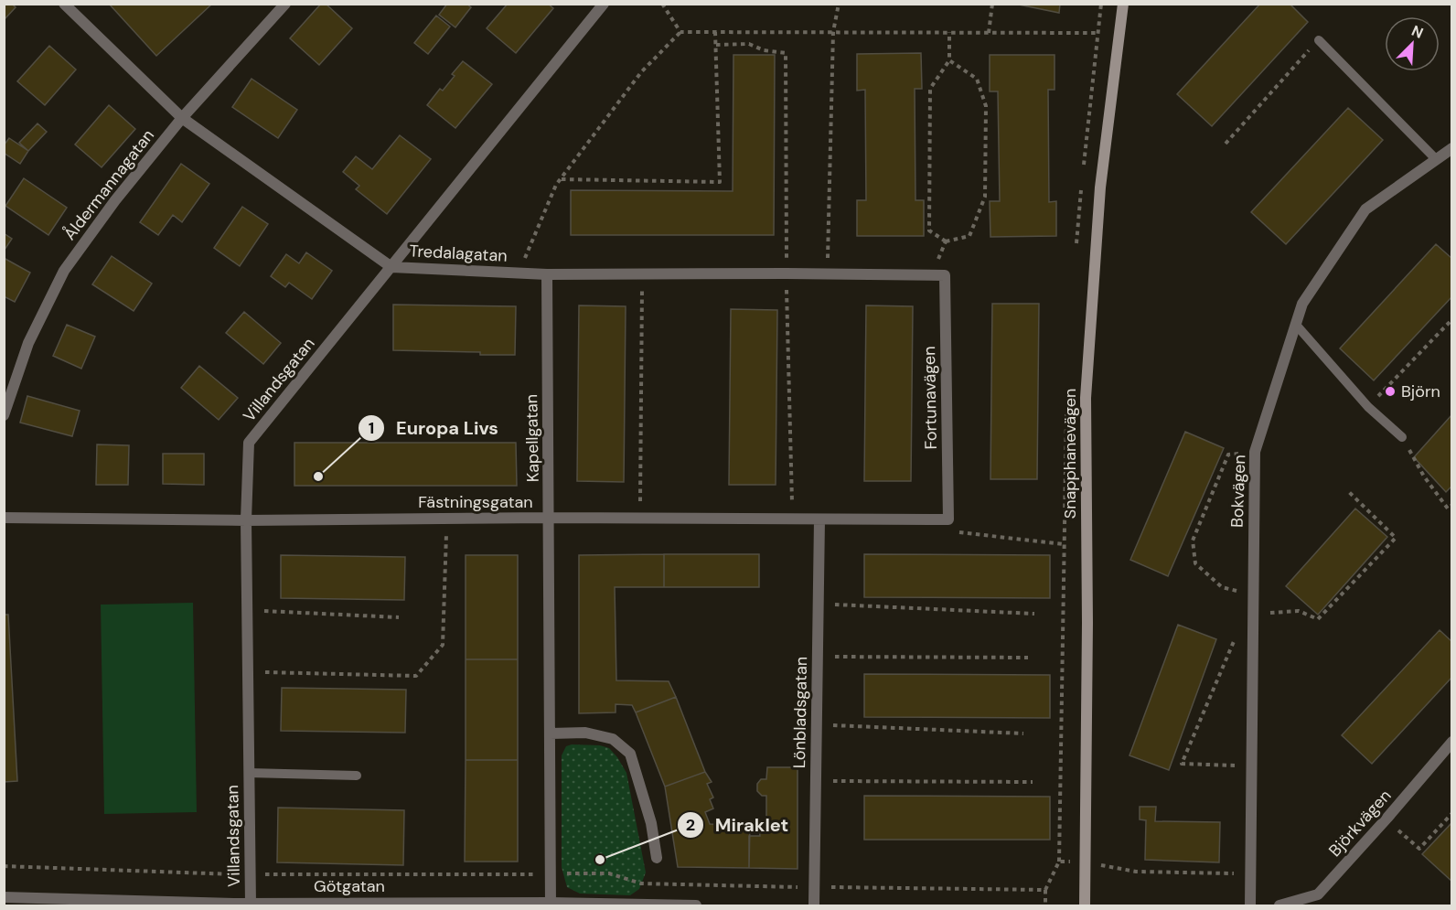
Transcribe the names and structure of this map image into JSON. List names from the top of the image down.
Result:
{
  "streets": {
    "main road": ["Snapphanevägen"],
    "street": [
      "Åldermannagatan",
      "Tredalagatan",
      "Villandsgatan",
      "Fortunavägen",
      "Kapellgatan",
      "Bokvägen",
      "Fästningsgatan",
      "Lönbladsgatan",
      "Björkvägen",
      "Götgatan"
    ]
  },
  "crossings": [
    ["Åldermannagatan", "Tredalagatan"],
    ["Tredalagatan", "Villandsgatan"],
    ["Tredalagatan", "Fortunavägen"],
    ["Tredalagatan", "Kapellgatan"],
    ["Villandsgatan", "Fästningsgatan"],
    ["Villandsgatan", "Götgatan"],
    ["Fortunavägen", "Fästningsgatan"],
    ["Kapellgatan", "Fästningsgatan"],
    ["Kapellgatan", "Götgatan"],
    ["Fästningsgatan", "Lönbladsgatan"]
  ],
  "places": ["Björn", "Europa Livs", "Miraklet"],
  "north": "top right"
}
